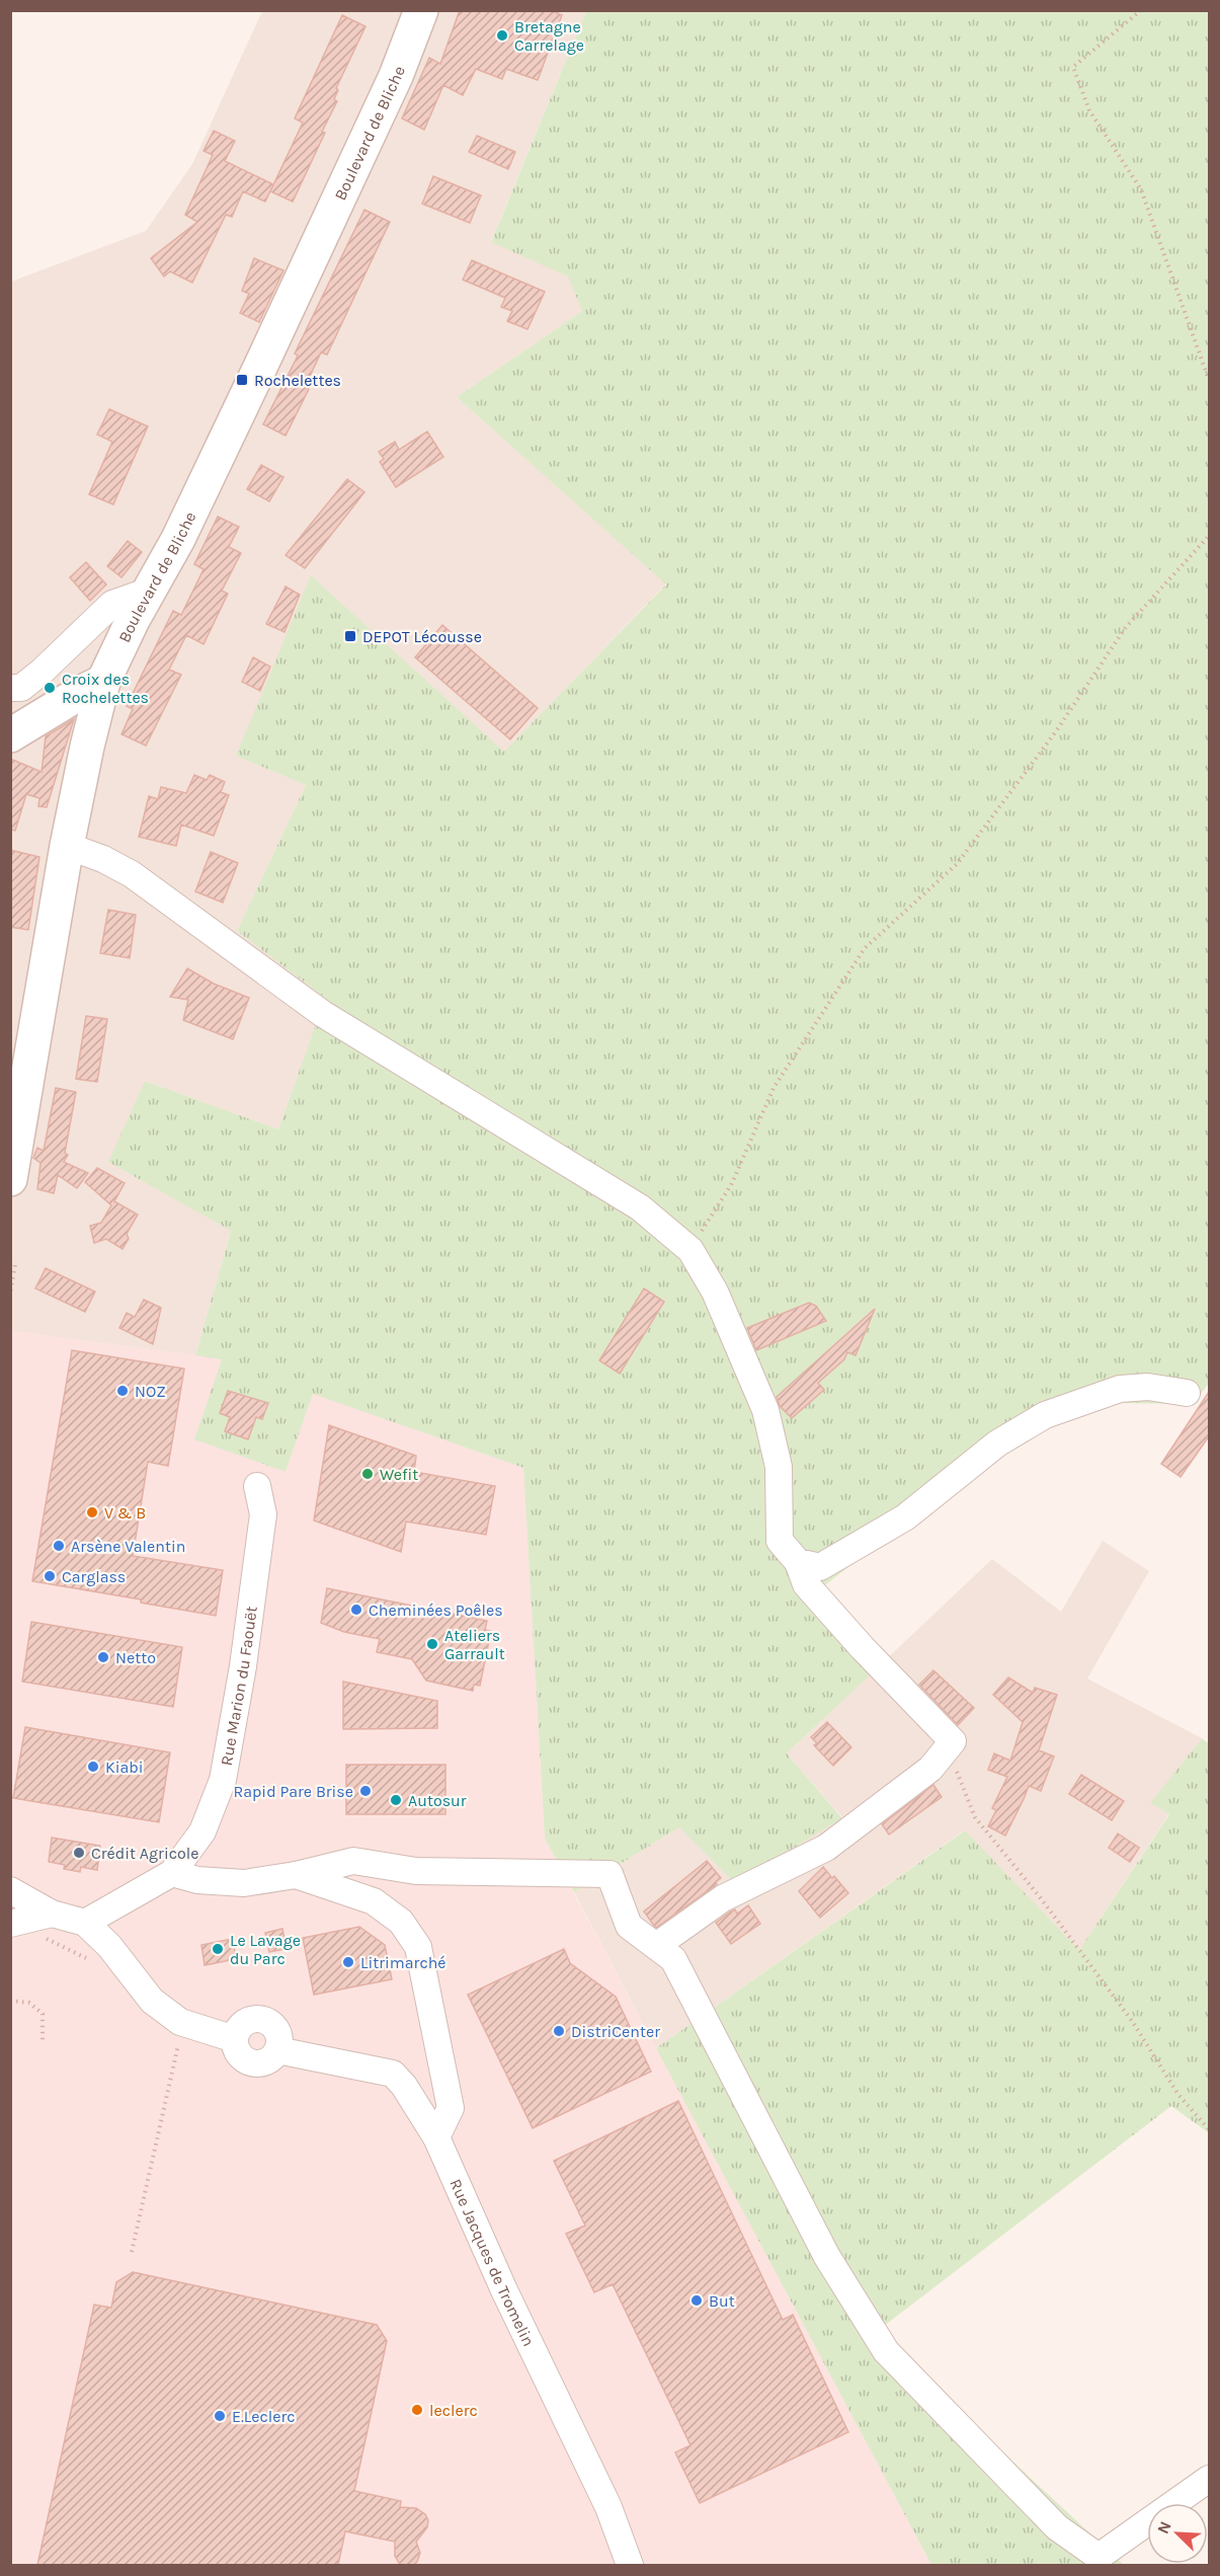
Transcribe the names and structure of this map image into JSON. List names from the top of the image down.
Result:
{
  "streets": {
    "main road": ["Boulevard de Bliche"],
    "street": ["Rue Marion du Faouët", "Rue Jacques de Tromelin"]
  },
  "crossings": [
    ["Rue Marion du Faouët", "Rue Jacques de Tromelin"]
  ],
  "places": {
    "other": [
      "Bretagne Carrelage",
      "Croix des Rochelettes",
      "NOZ",
      "Wefit",
      "V & B",
      "Arsène Valentin",
      "Carglass",
      "Cheminées Poêles",
      "Ateliers Garrault",
      "Netto",
      "Kiabi",
      "Rapid Pare Brise",
      "Autosur",
      "Crédit Agricole",
      "Le Lavage du Parc",
      "Litrimarché",
      "DistriCenter",
      "But",
      "leclerc",
      "E.Leclerc"
    ],
    "transit": ["Rochelettes", "DEPOT Lécousse"]
  },
  "north": "top left"
}
